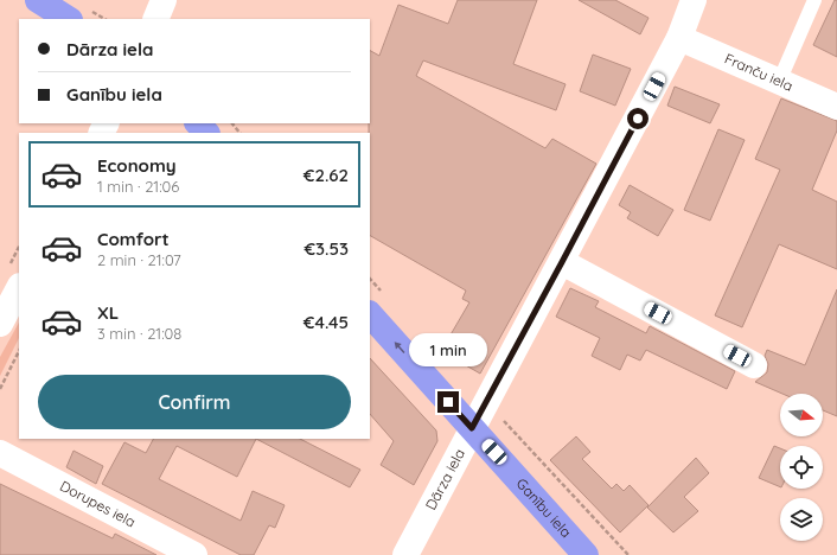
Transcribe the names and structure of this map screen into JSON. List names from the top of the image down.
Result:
{
  "streets": {
    "highway": ["Ganību iela"],
    "street": ["Franču iela", "Dārza iela", "Dorupes iela"]
  },
  "crossings": [
    ["Franču iela", "Dārza iela"],
    ["Dārza iela", "Ganību iela"]
  ],
  "one_way": ["Ganību iela"],
  "north": "right",
  "page": {
    "banner": ["Dārza iela", "Ganību iela"],
    "list": [
      {
        "name": "Economy",
        "note": "1 min · 21:06",
        "value": "€2.62"
      },
      {
        "name": "Comfort",
        "note": "2 min · 21:07",
        "value": "€3.53"
      },
      {
        "name": "XL",
        "note": "3 min · 21:08",
        "value": "€4.45"
      }
    ],
    "bubble": "1 min",
    "buttons": "Confirm"
  }
}
